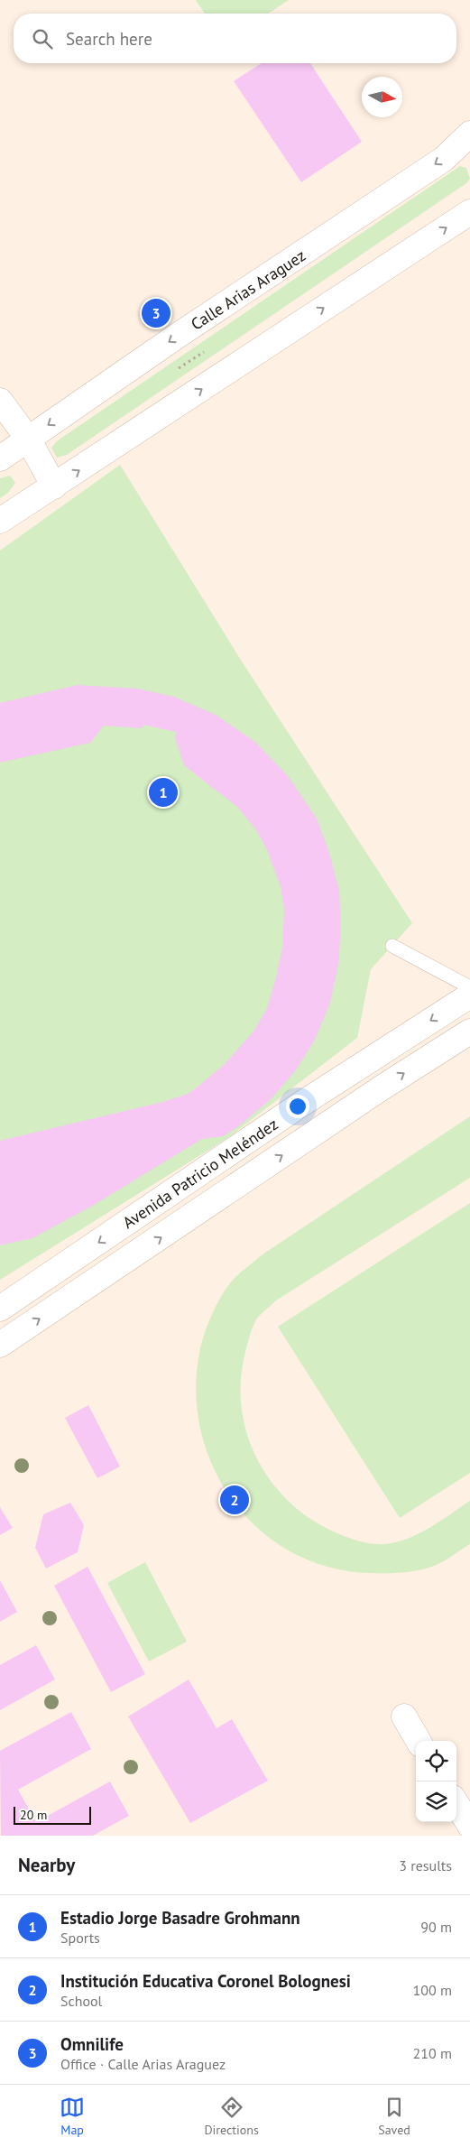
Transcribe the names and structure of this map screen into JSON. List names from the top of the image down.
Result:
{
  "streets": {
    "street": ["Calle Arias Araguez", "Avenida Patricio Meléndez"]
  },
  "scale_bar": "20 m",
  "north": "right",
  "page": {
    "search": "Search here",
    "pins": ["3", "1", "2"],
    "scale": "20 m",
    "heading": ["Nearby", "3 results"],
    "list": [
      {
        "mark": "1",
        "name": "Estadio Jorge Basadre Grohmann",
        "note": "Sports",
        "value": "90 m"
      },
      {
        "mark": "2",
        "name": "Institución Educativa Coronel Bolognesi",
        "note": "School",
        "value": "100 m"
      },
      {
        "mark": "3",
        "name": "Omnilife",
        "note": "Office · Calle Arias Araguez",
        "value": "210 m"
      }
    ],
    "nav": ["Map", "Directions", "Saved"]
  }
}
